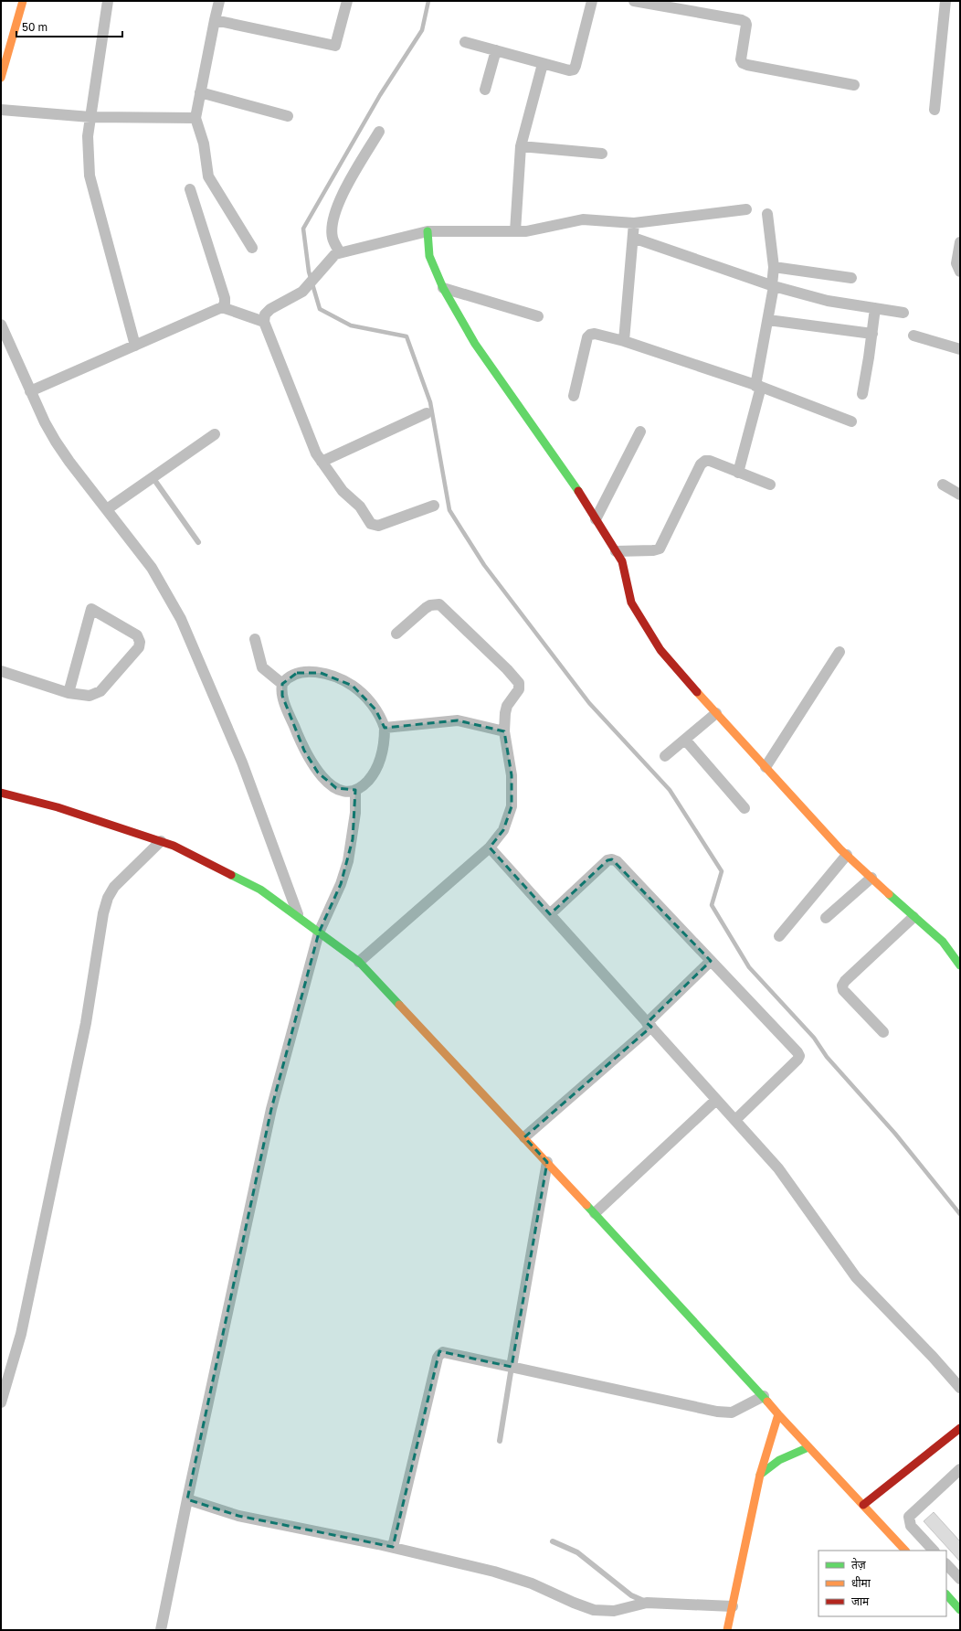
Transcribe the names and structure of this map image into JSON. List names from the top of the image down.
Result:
{
  "legend": ["तेज़", "धीमा", "जाम"],
  "scale_bar": "50 m"
}
